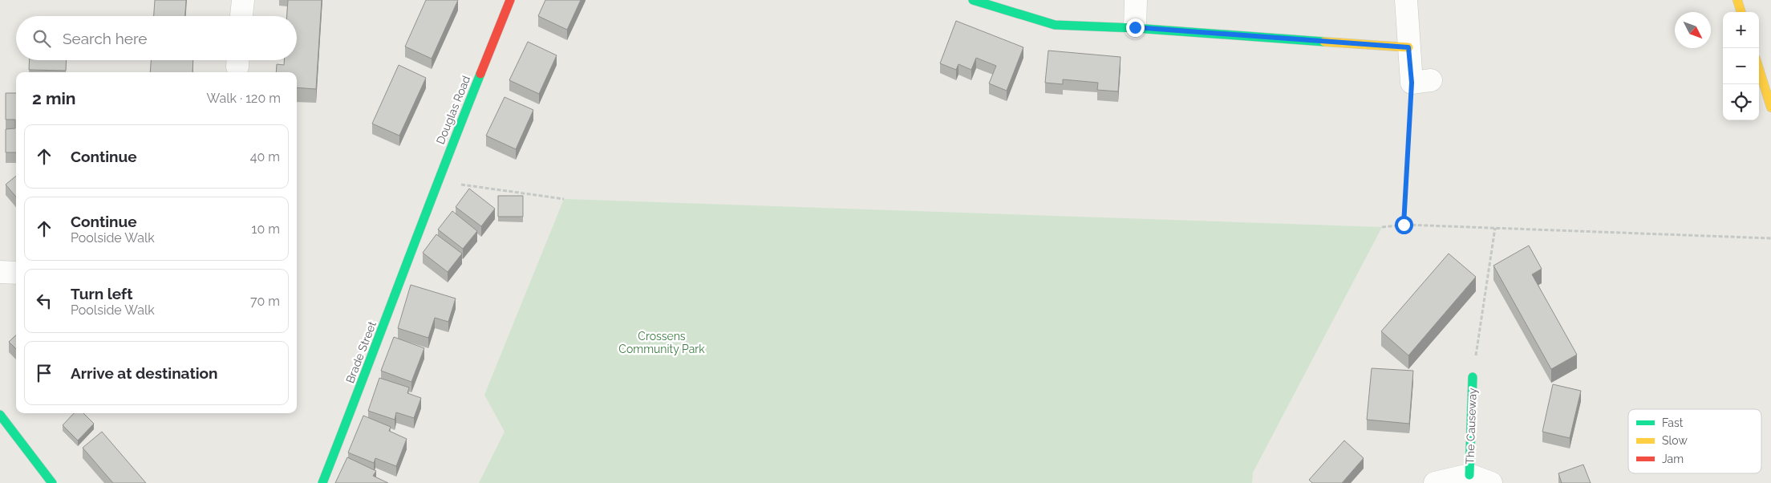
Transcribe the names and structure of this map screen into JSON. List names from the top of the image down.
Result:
{
  "streets": {
    "main road": ["Douglas Road", "Brade Street", "The Causeway"]
  },
  "crossings": [
    ["Douglas Road", "Brade Street"]
  ],
  "parks": ["Crossens Community Park"],
  "legend": ["Fast", "Slow", "Jam"],
  "north": "bottom right",
  "page": {
    "map_buttons": ["+", "−"],
    "search": "Search here",
    "heading": ["2 min", "Walk · 120 m"],
    "list": [
      ["Continue", "40 m"],
      ["Continue", "Poolside Walk", "10 m"],
      ["Turn left", "Poolside Walk", "70 m"],
      "Arrive at destination"
    ]
  }
}
